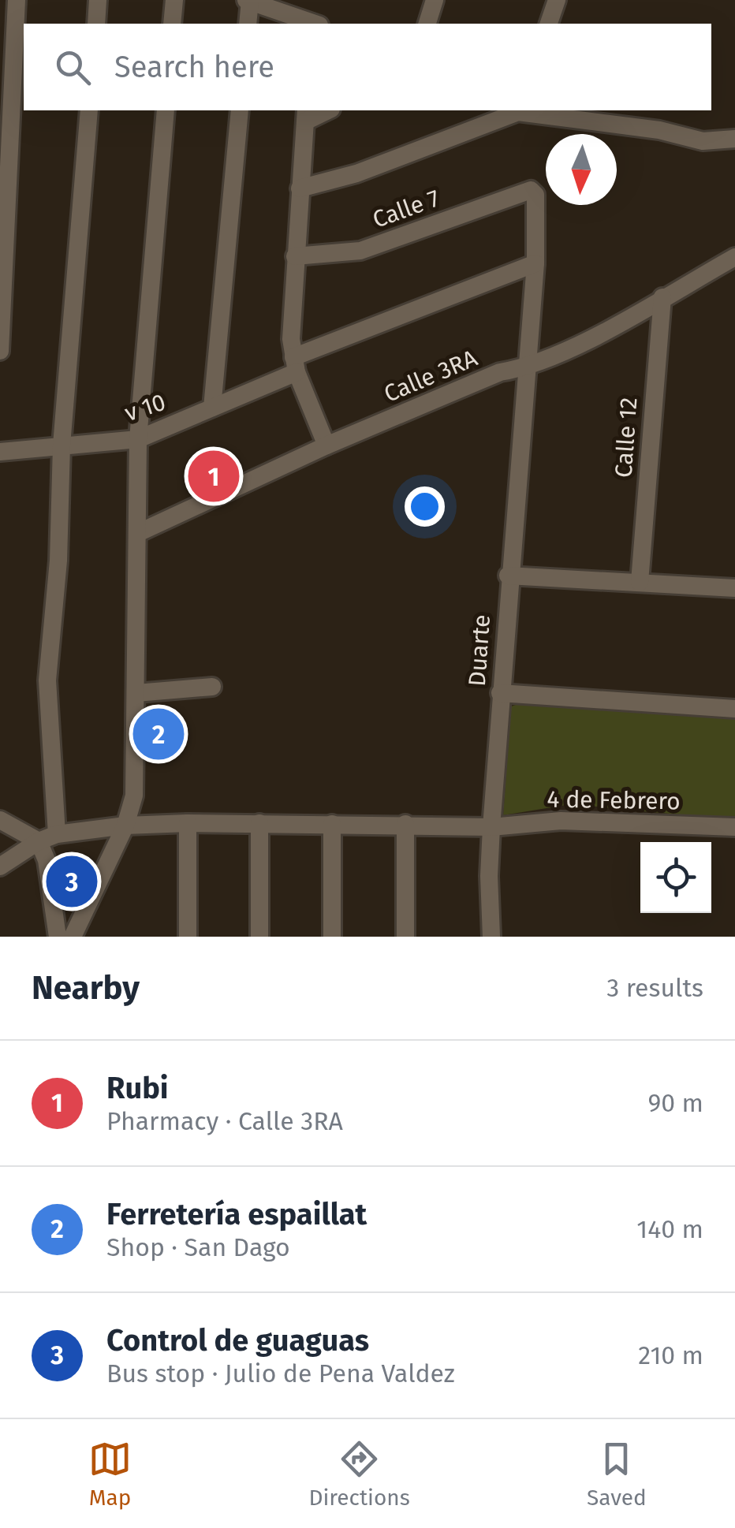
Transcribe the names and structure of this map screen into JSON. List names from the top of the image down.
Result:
{
  "streets": {
    "street": [
      "Calle 7",
      "Calle 3RA",
      "v 10",
      "Calle 12",
      "Duarte",
      "4 de Febrero"
    ]
  },
  "crossings": [
    ["Calle 7", "Duarte"],
    ["Calle 3RA", "Calle 12"],
    ["Calle 3RA", "Duarte"],
    ["v 10", "Duarte"],
    ["Duarte", "4 de Febrero"]
  ],
  "north": "bottom",
  "page": {
    "search": "Search here",
    "pins": ["1", "2", "3"],
    "heading": ["Nearby", "3 results"],
    "list": [
      {
        "mark": "1",
        "name": "Rubi",
        "note": "Pharmacy · Calle 3RA",
        "value": "90 m"
      },
      {
        "mark": "2",
        "name": "Ferretería espaillat",
        "note": "Shop · San Dago",
        "value": "140 m"
      },
      {
        "mark": "3",
        "name": "Control de guaguas",
        "note": "Bus stop · Julio de Pena Valdez",
        "value": "210 m"
      }
    ],
    "nav": ["Map", "Directions", "Saved"]
  }
}
